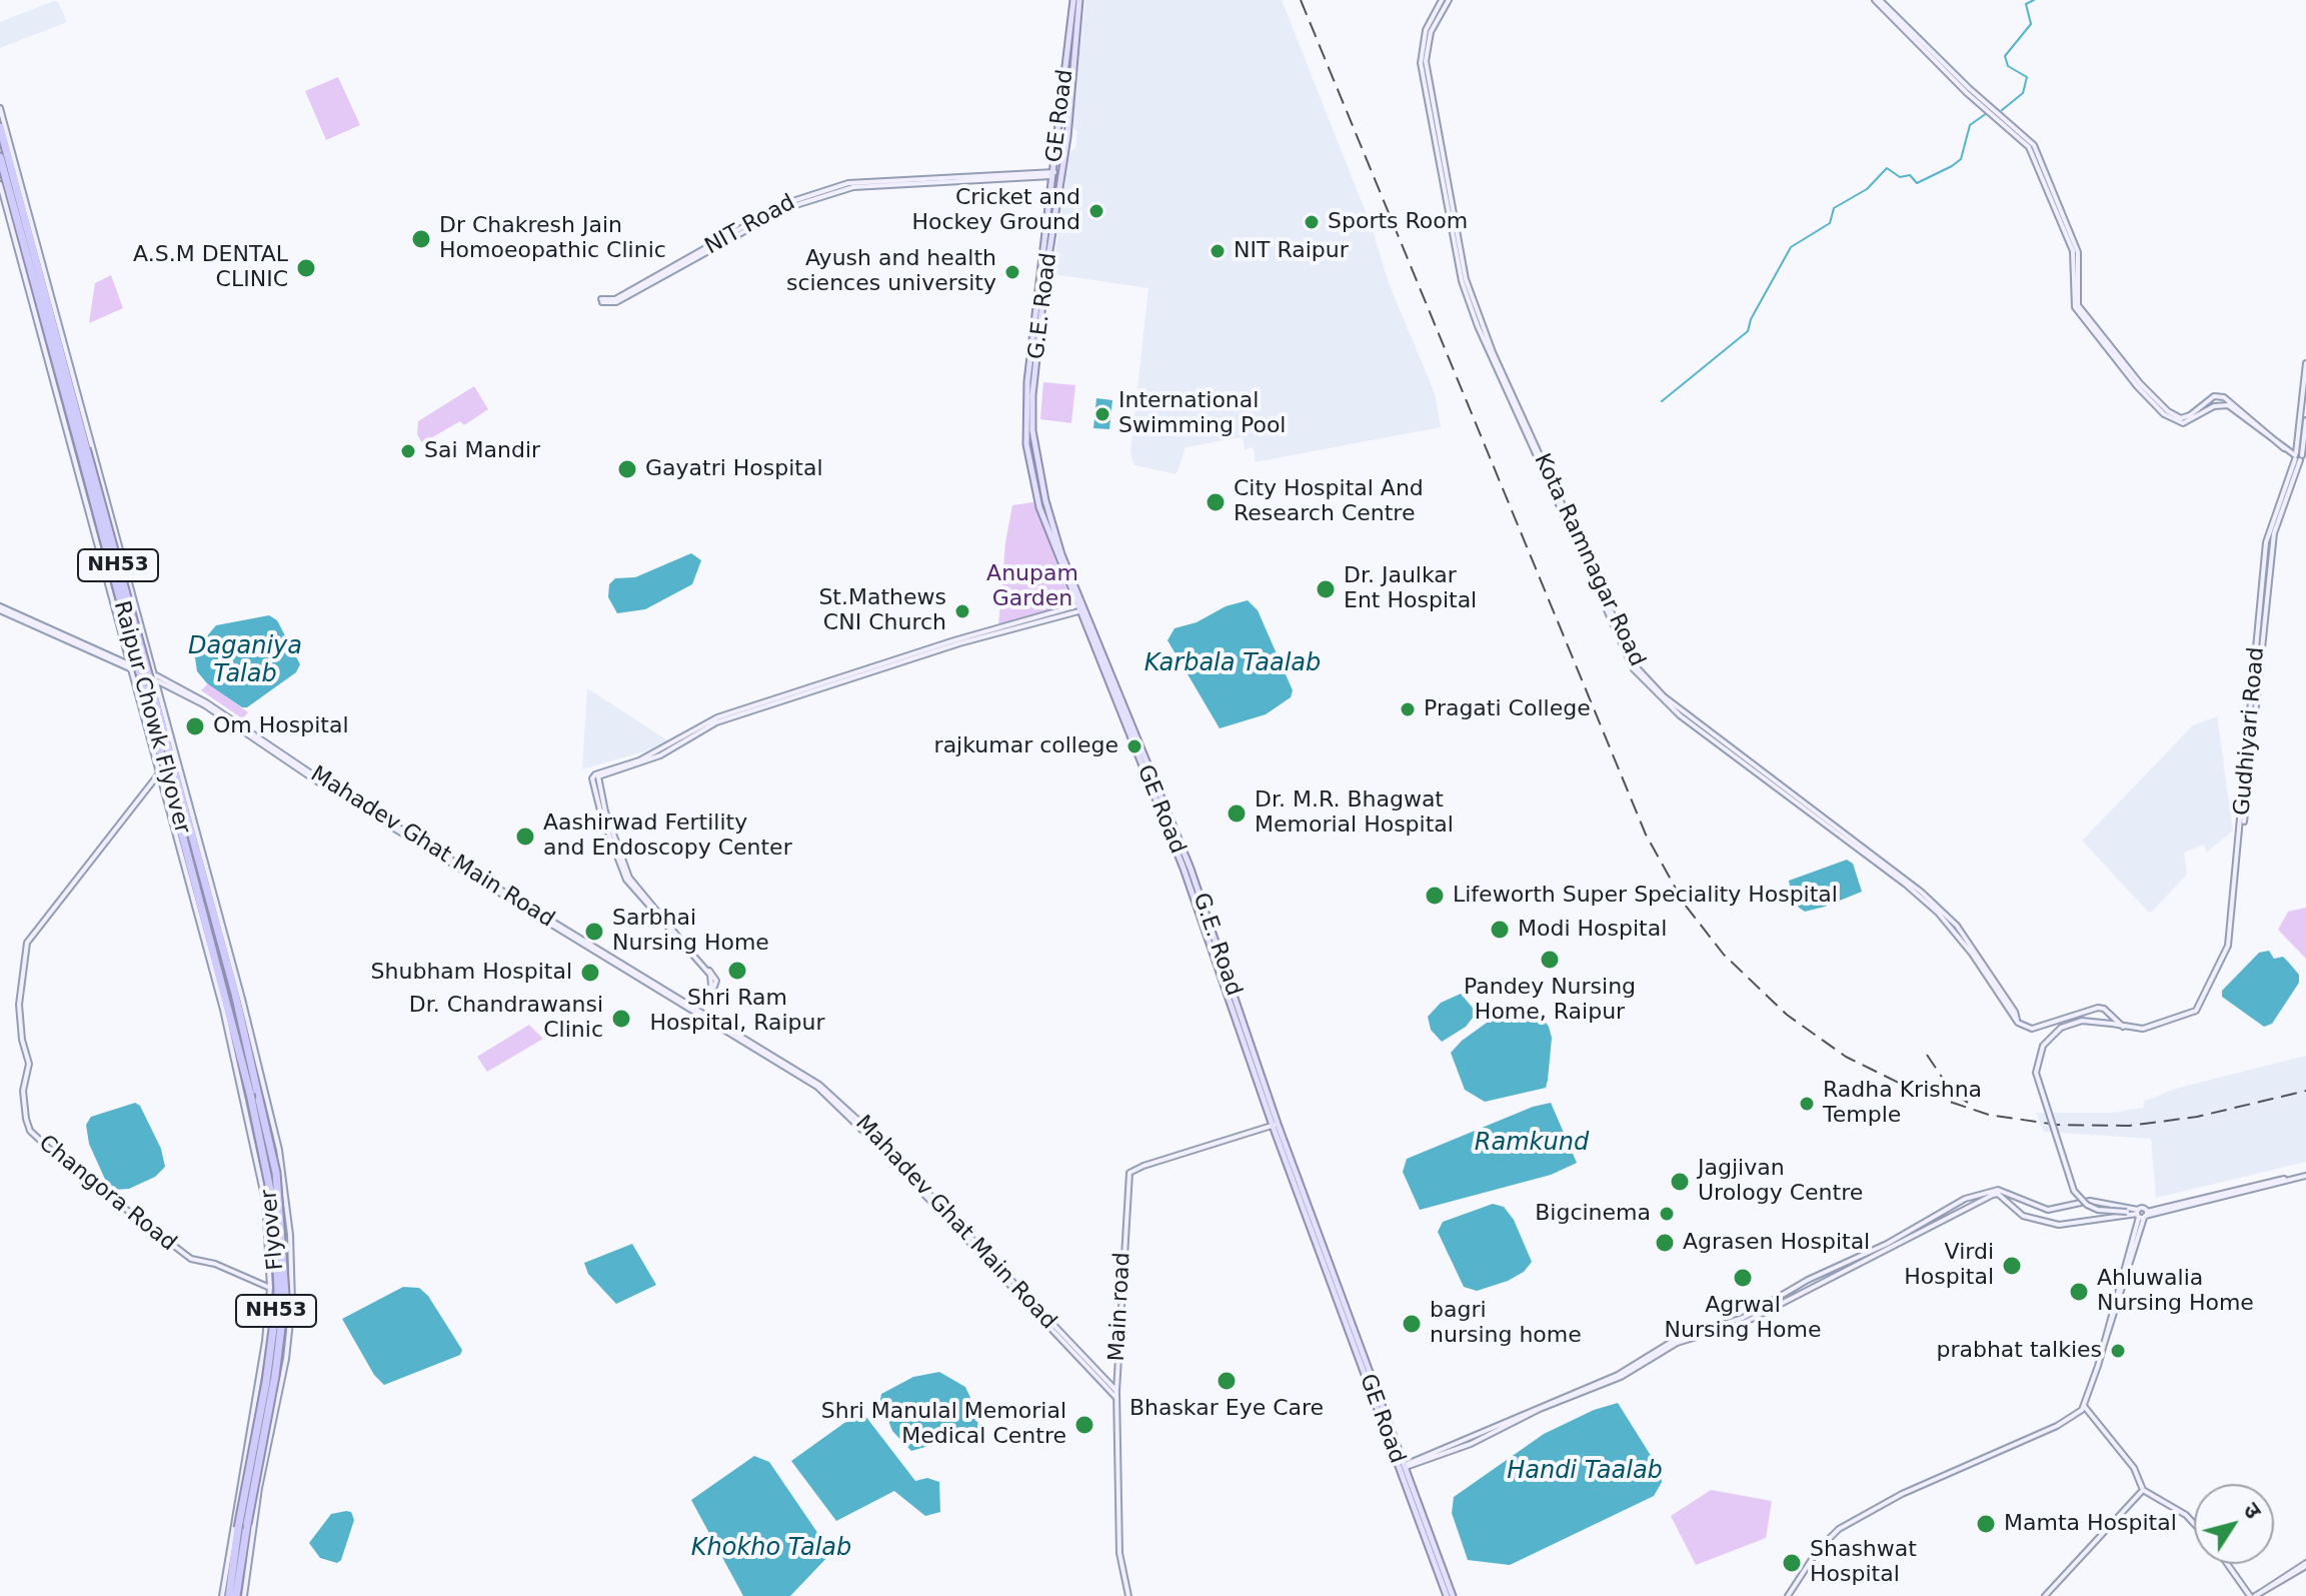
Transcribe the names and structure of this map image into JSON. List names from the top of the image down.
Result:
{
  "streets": {
    "highway": ["NH53", "Raipur Chowk Flyover", "Flyover"],
    "main road": ["GE Road", "G.E. Road"],
    "street": [
      "NIT Road",
      "Kota Ramnagar Road",
      "Gudhiyari Road",
      "Mahadev Ghat Main Road",
      "Changora Road",
      "Main road"
    ]
  },
  "crossings": [
    ["GE Road", "NIT Road"],
    ["GE Road", "G.E. Road"],
    ["GE Road", "Main road"],
    ["NIT Road", "G.E. Road"],
    ["NH53", "Raipur Chowk Flyover"],
    ["NH53", "Flyover"],
    ["Raipur Chowk Flyover", "Flyover"],
    ["Mahadev Ghat Main Road", "Main road"]
  ],
  "water": [
    "Daganiya Talab",
    "Karbala Taalab",
    "Ramkund",
    "Handi Taalab",
    "Khokho Talab"
  ],
  "parks": ["Anupam Garden"],
  "places": [
    "Cricket and Hockey Ground",
    "Sports Room",
    "Dr Chakresh Jain Homoeopathic Clinic",
    "NIT Raipur",
    "A.S.M DENTAL CLINIC",
    "Ayush and health sciences university",
    "International Swimming Pool",
    "Sai Mandir",
    "Gayatri Hospital",
    "City Hospital And Research Centre",
    "Dr. Jaulkar Ent Hospital",
    "St.Mathews CNI Church",
    "Pragati College",
    "Om Hospital",
    "rajkumar college",
    "Dr. M.R. Bhagwat Memorial Hospital",
    "Aashirwad Fertility and Endoscopy Center",
    "Lifeworth Super Speciality Hospital",
    "Modi Hospital",
    "Sarbhai Nursing Home",
    "Pandey Nursing Home, Raipur",
    "Shri Ram Hospital, Raipur",
    "Shubham Hospital",
    "Dr. Chandrawansi Clinic",
    "Radha Krishna Temple",
    "Jagjivan Urology Centre",
    "Bigcinema",
    "Agrasen Hospital",
    "Virdi Hospital",
    "Agrwal Nursing Home",
    "Ahluwalia Nursing Home",
    "bagri nursing home",
    "prabhat talkies",
    "Bhaskar Eye Care",
    "Shri Manulal Memorial Medical Centre",
    "Mamta Hospital",
    "Shashwat Hospital"
  ],
  "north": "top right"
}
